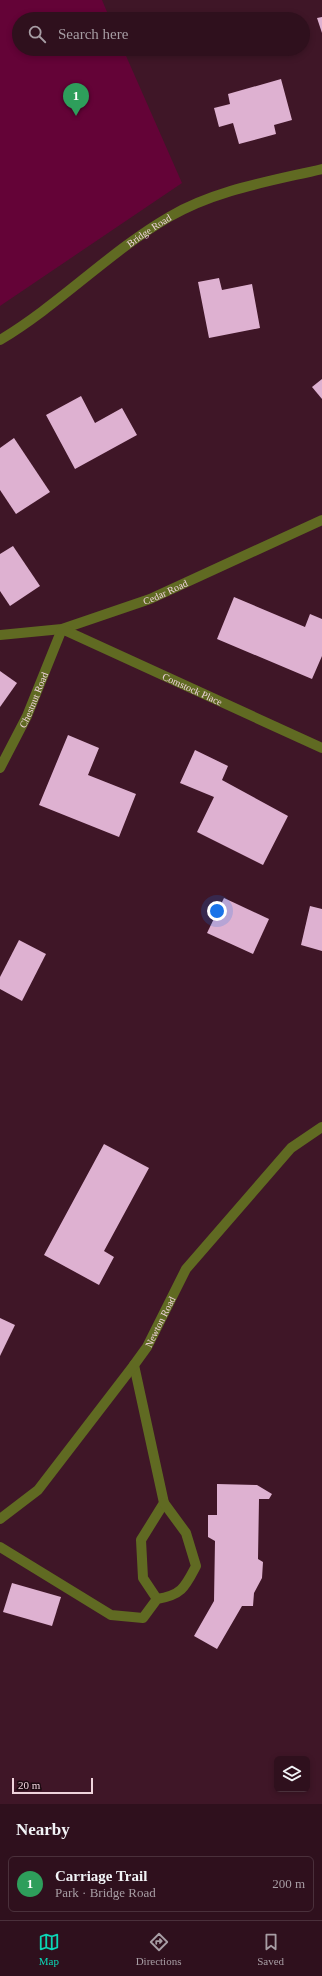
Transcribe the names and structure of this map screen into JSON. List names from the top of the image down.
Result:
{
  "streets": {
    "street": [
      "Bridge Road",
      "Cedar Road",
      "Comstock Place",
      "Chestnut Road",
      "Newton Road"
    ]
  },
  "crossings": [
    ["Cedar Road", "Comstock Place"],
    ["Cedar Road", "Chestnut Road"],
    ["Comstock Place", "Chestnut Road"]
  ],
  "scale_bar": "20 m",
  "page": {
    "search": "Search here",
    "pins": "1",
    "scale": "20 m",
    "heading": "Nearby",
    "list": [
      {
        "mark": "1",
        "name": "Carriage Trail",
        "note": "Park · Bridge Road",
        "value": "200 m"
      }
    ],
    "nav": ["Map", "Directions", "Saved"]
  }
}
